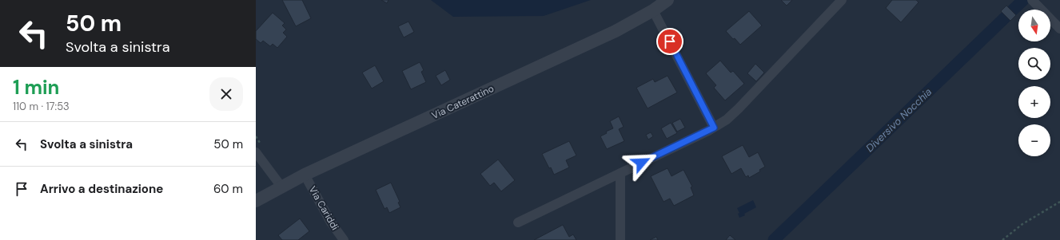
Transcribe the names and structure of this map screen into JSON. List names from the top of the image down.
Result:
{
  "streets": {
    "street": ["Via Caterattino", "Via Cariddi"]
  },
  "crossings": [
    ["Via Caterattino", "Via Cariddi"]
  ],
  "water": ["Diversivo Nocchia"],
  "north": "bottom",
  "page": {
    "turn": ["50 m", "Svolta a sinistra"],
    "map_buttons": ["+", "−"],
    "heading": ["1 min", "110 m · 17:53"],
    "list": [
      {
        "name": "Svolta a sinistra",
        "value": "50 m"
      },
      {
        "name": "Arrivo a destinazione",
        "value": "60 m"
      }
    ]
  }
}
